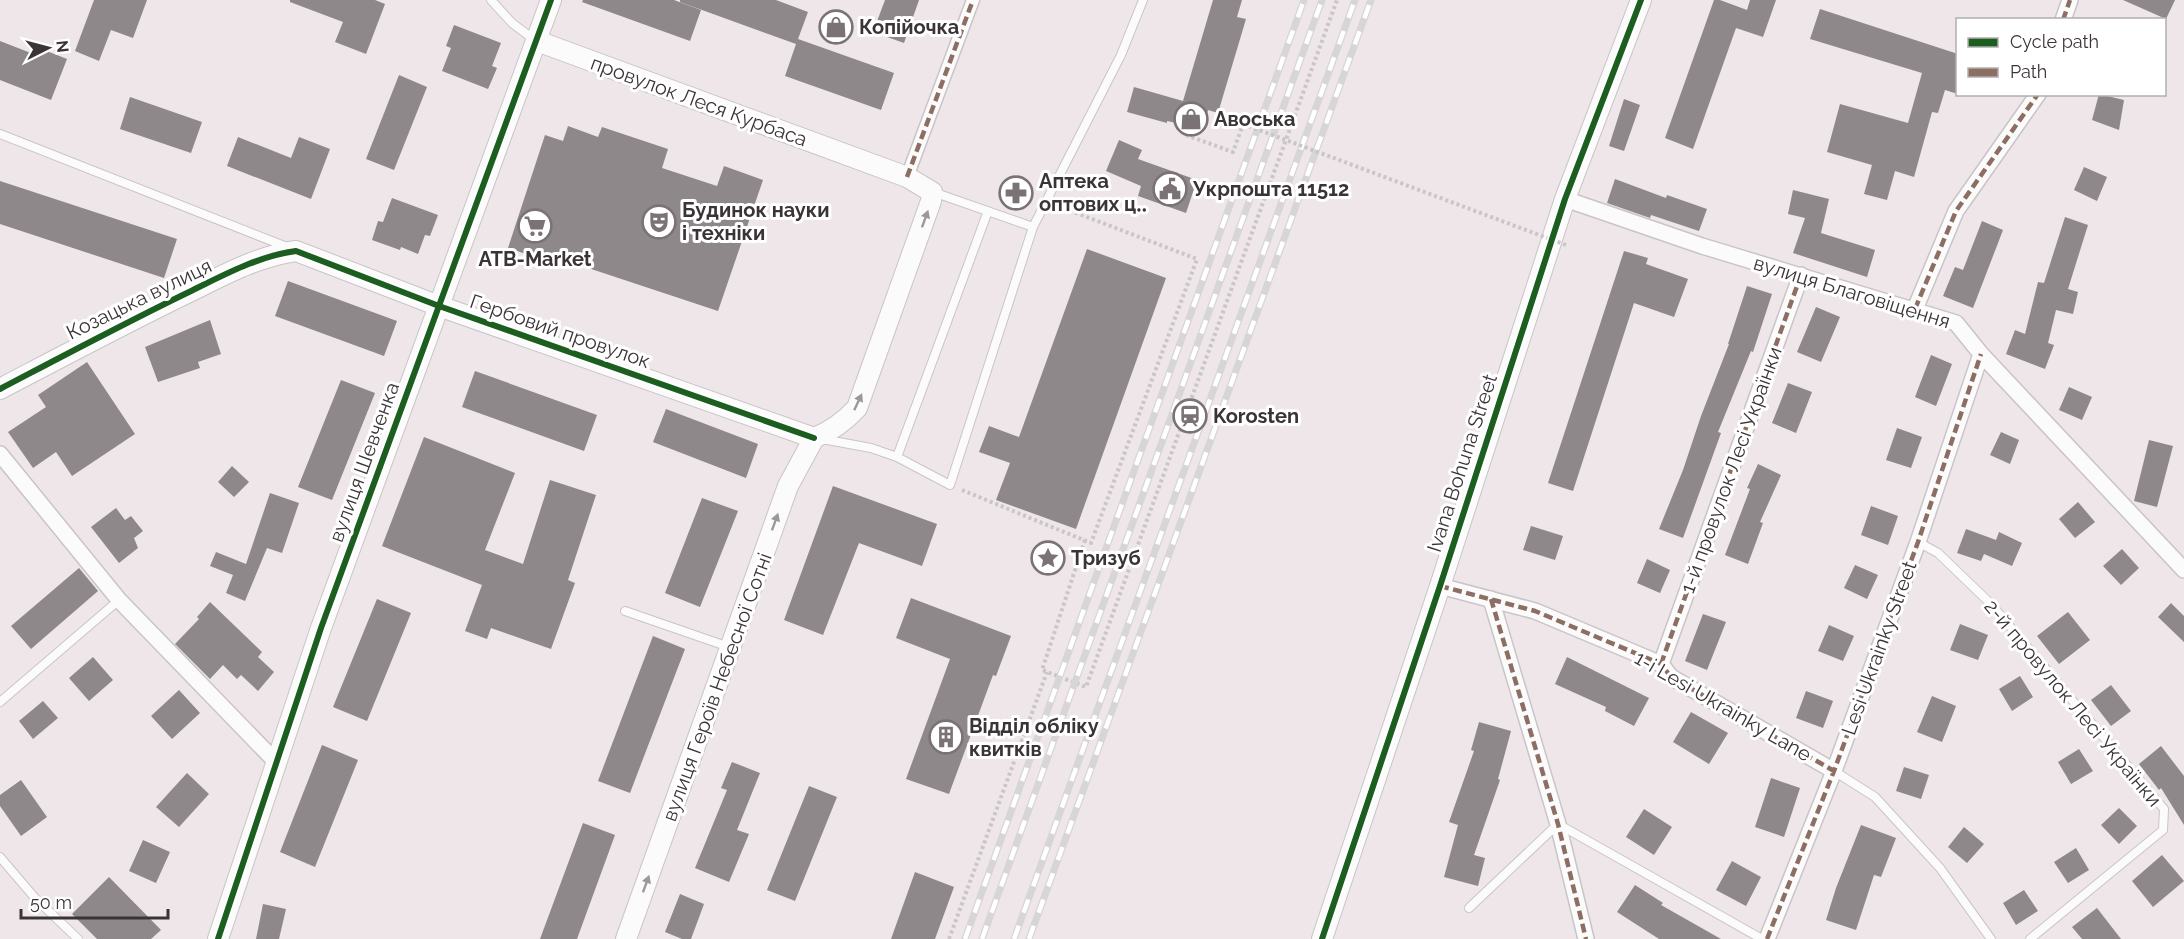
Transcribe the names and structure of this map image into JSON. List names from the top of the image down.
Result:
{
  "streets": {
    "street": [
      "провулок Леся Курбаса",
      "вулиця Благовіщення",
      "Козацька вулиця",
      "Гербовий провулок",
      "вулиця Шевченка",
      "Ivana Bohuna Street",
      "1-й провулок Лесі Українки",
      "Lesi Ukrainky Street",
      "вулиця Героїв Небесної Сотні",
      "1-i Lesi Ukrainky Lane"
    ],
    "lane": ["2-й провулок Лесі Українки"]
  },
  "crossings": [
    ["провулок Леся Курбаса", "вулиця Шевченка"],
    ["вулиця Благовіщення", "Ivana Bohuna Street"],
    ["вулиця Благовіщення", "1-й провулок Лесі Українки"],
    ["вулиця Благовіщення", "Lesi Ukrainky Street"],
    ["Козацька вулиця", "Гербовий провулок"],
    ["Гербовий провулок", "вулиця Шевченка"],
    ["Гербовий провулок", "вулиця Героїв Небесної Сотні"],
    ["Ivana Bohuna Street", "1-i Lesi Ukrainky Lane"],
    ["1-й провулок Лесі Українки", "1-i Lesi Ukrainky Lane"],
    ["Lesi Ukrainky Street", "2-й провулок Лесі Українки"],
    ["Lesi Ukrainky Street", "1-i Lesi Ukrainky Lane"]
  ],
  "one_way": ["вулиця Героїв Небесної Сотні"],
  "places": {
    "shop": ["Копійочка", "Авоська"],
    "public building": ["Укрпошта 11512"],
    "pharmacy": ["Аптека оптових ц‥"],
    "theatre": ["Будинок науки і техніки"],
    "supermarket": ["ATB-Market"],
    "station": ["Korosten"],
    "place": ["Тризуб"],
    "building": ["Відділ обліку квитків"]
  },
  "legend": ["Cycle path", "Path"],
  "scale_bar": "50 m",
  "north": "right"
}
